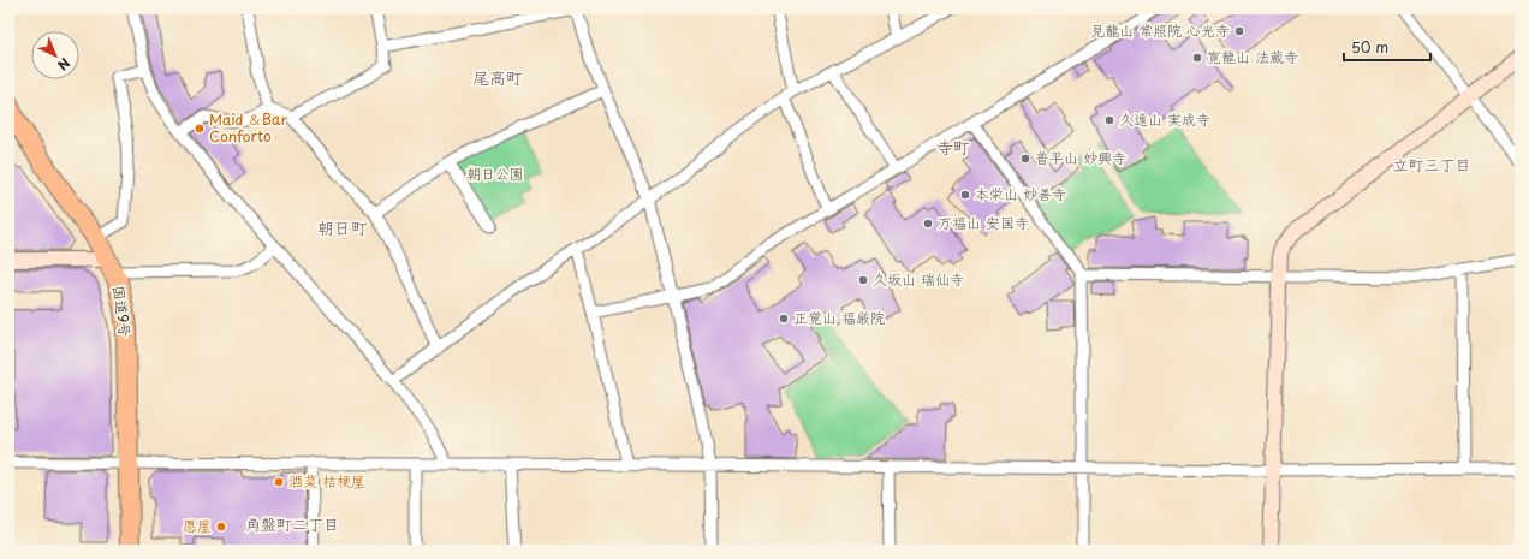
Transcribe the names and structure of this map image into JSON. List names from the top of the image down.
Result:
{
  "streets": {
    "highway": ["国道9号"]
  },
  "districts": [
    "尾高町",
    "寺町",
    "立町三丁目",
    "朝日町",
    "角盤町二丁目"
  ],
  "parks": ["朝日公園"],
  "places": [
    "見龍山 常照院 心光寺",
    "寛龍山 法蔵寺",
    "久遠山 実成寺",
    "Maid ＆Bar Conforto",
    "普平山 妙興寺",
    "本栄山 妙善寺",
    "万福山 安国寺",
    "久坂山 瑞仙寺",
    "正覚山 福厳院",
    "酒菜 桔梗屋",
    "愿屋"
  ],
  "scale_bar": "50 m",
  "north": "bottom right"
}
